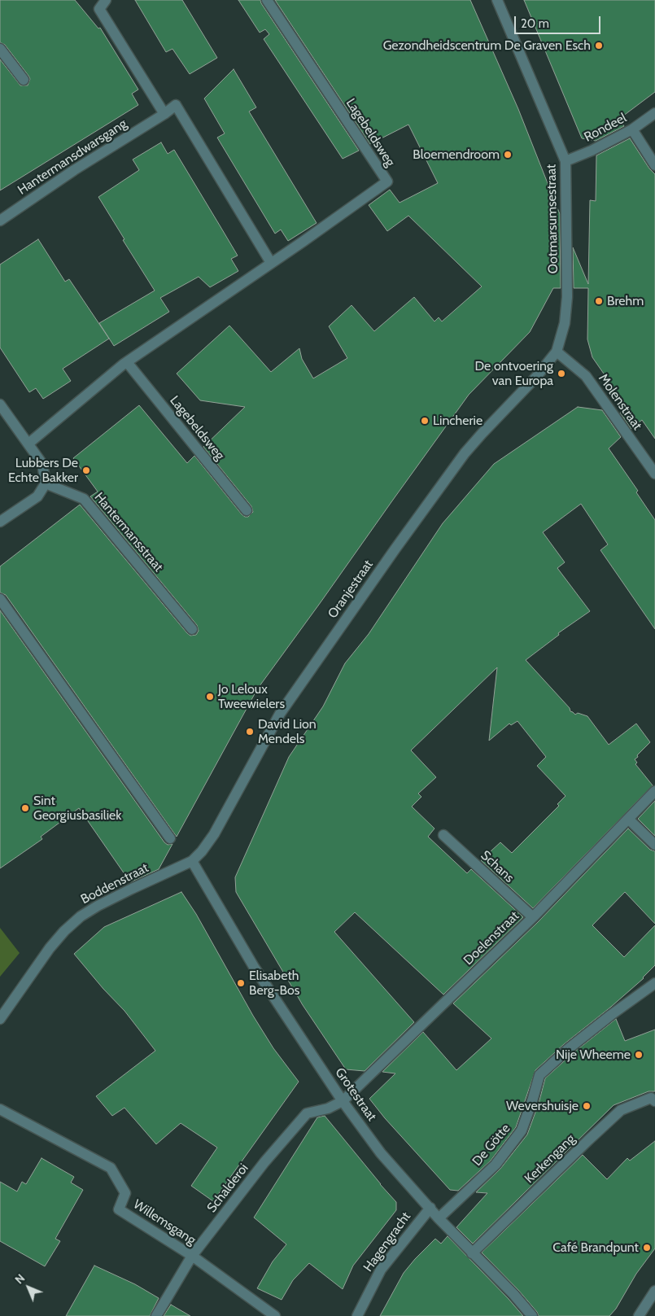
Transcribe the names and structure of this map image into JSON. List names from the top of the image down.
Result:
{
  "streets": {
    "street": [
      "Rondeel",
      "Lagebeldsweg",
      "Hantermansdwarsgang",
      "Ootmarsumsestraat",
      "Molenstraat",
      "Hantermansstraat",
      "Oranjestraat",
      "Schans",
      "Boddenstraat",
      "Doelenstraat",
      "Grotestraat",
      "De Götte",
      "Kerkengang",
      "Schalderoi",
      "Willemsgang",
      "Hagengracht"
    ]
  },
  "crossings": [
    ["Rondeel", "Ootmarsumsestraat"],
    ["Ootmarsumsestraat", "Molenstraat"],
    ["Ootmarsumsestraat", "Oranjestraat"],
    ["Molenstraat", "Oranjestraat"],
    ["Oranjestraat", "Boddenstraat"],
    ["Oranjestraat", "Grotestraat"],
    ["Schans", "Doelenstraat"],
    ["Boddenstraat", "Grotestraat"],
    ["Doelenstraat", "Grotestraat"],
    ["Doelenstraat", "Schalderoi"],
    ["Grotestraat", "De Götte"],
    ["Grotestraat", "Kerkengang"],
    ["Grotestraat", "Schalderoi"],
    ["Grotestraat", "Hagengracht"],
    ["Schalderoi", "Willemsgang"]
  ],
  "places": [
    "Gezondheidscentrum De Graven Esch",
    "Bloemendroom",
    "Brehm",
    "De ontvoering van Europa",
    "Lincherie",
    "Lubbers De Echte Bakker",
    "Jo Leloux Tweewielers",
    "David Lion Mendels",
    "Sint Georgiusbasiliek",
    "Elisabeth Berg-Bos",
    "Nije Wheeme",
    "Wevershuisje",
    "Café Brandpunt"
  ],
  "scale_bar": "20 m",
  "north": "top left"
}
